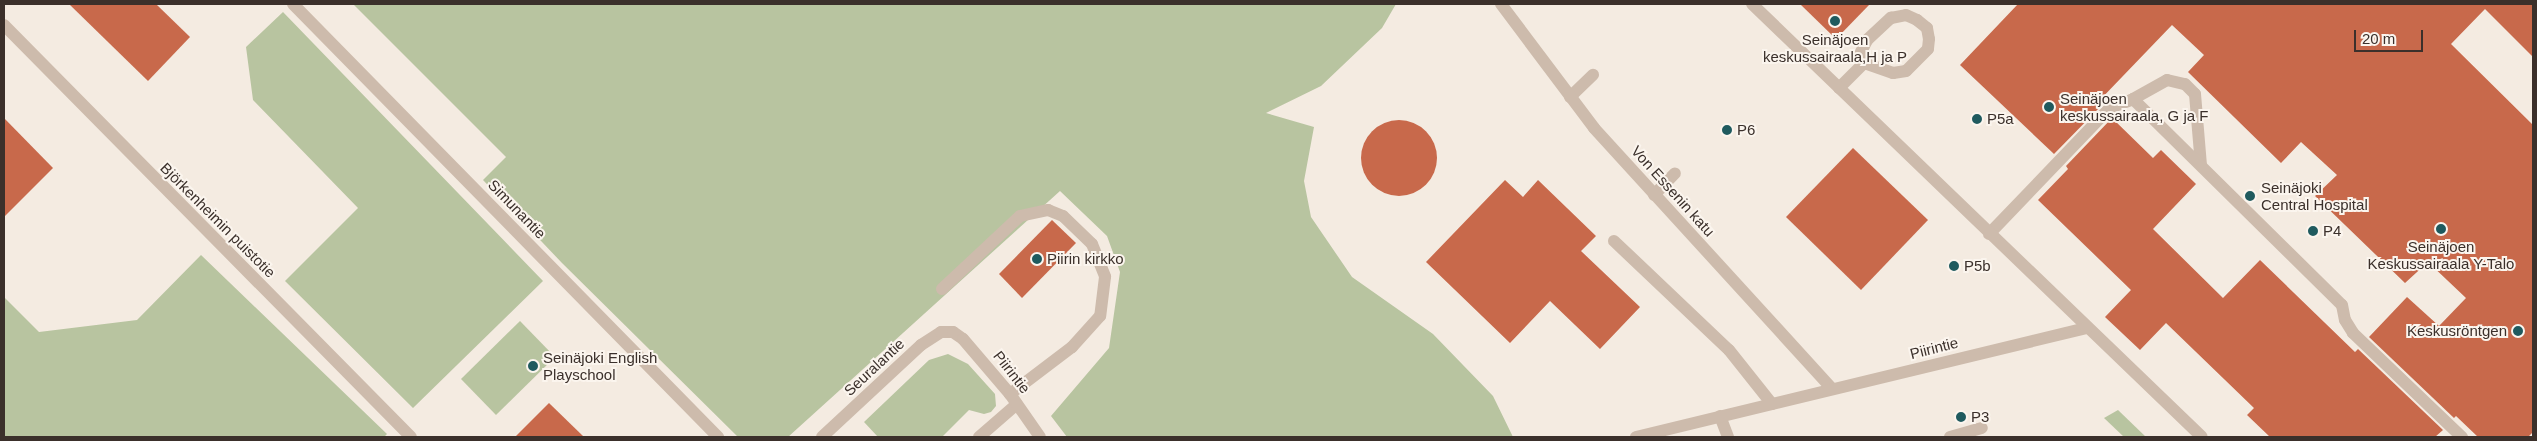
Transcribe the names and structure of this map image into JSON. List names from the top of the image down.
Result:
{
  "streets": {
    "street": [
      "Von Essenin katu",
      "Simunantie",
      "Björkenheimin puistotie",
      "Piirintie",
      "Seuralantie"
    ]
  },
  "crossings": [
    ["Von Essenin katu", "Piirintie"],
    ["Piirintie", "Seuralantie"]
  ],
  "places": [
    "Seinäjoen keskussairaala,H ja P",
    "Seinäjoen keskussairaala, G ja F",
    "P5a",
    "P6",
    "Seinäjoki Central Hospital",
    "Seinäjoen Keskussairaala Y-Talo",
    "P4",
    "Piirin kirkko",
    "P5b",
    "Keskusröntgen",
    "Seinäjoki English Playschool",
    "P3"
  ],
  "scale_bar": "20 m"
}
